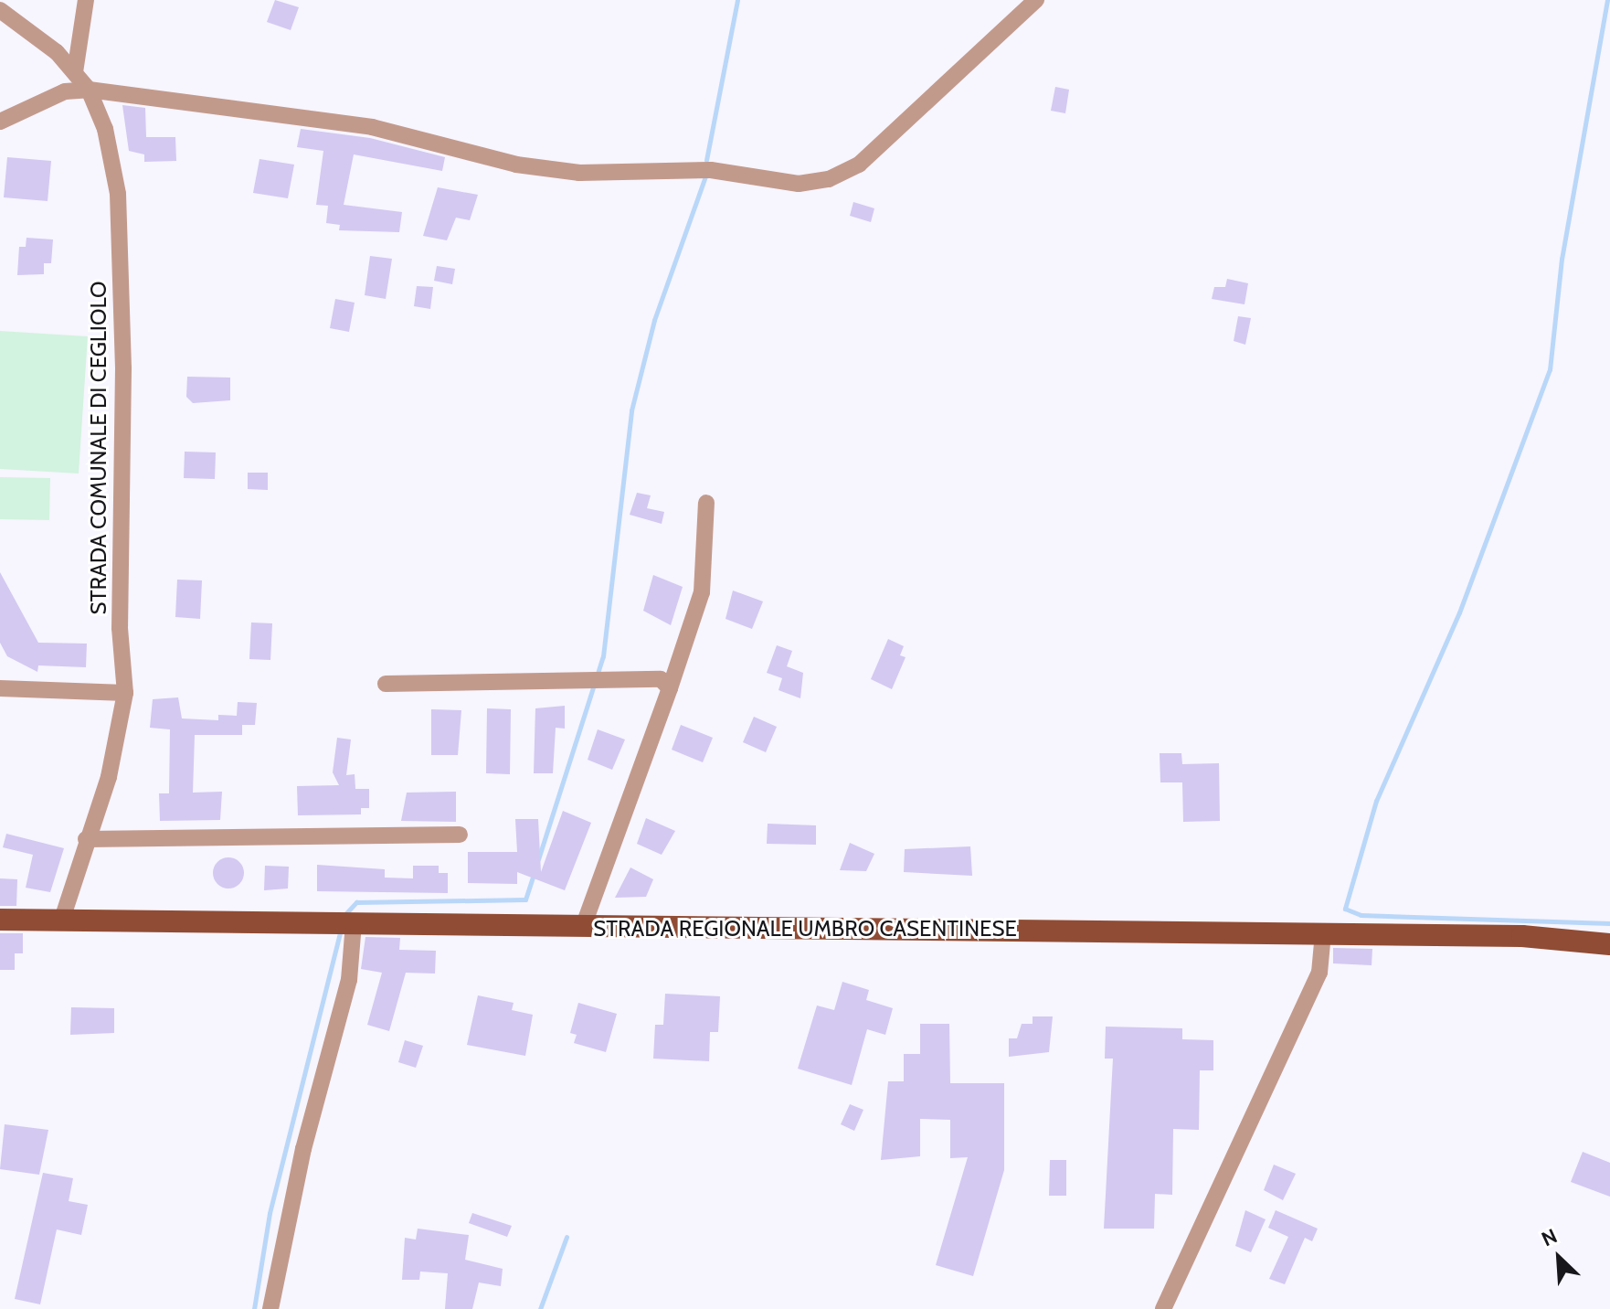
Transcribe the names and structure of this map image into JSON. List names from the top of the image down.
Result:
{
  "streets": {
    "main road": ["STRADA REGIONALE UMBRO CASENTINESE"],
    "street": ["STRADA COMUNALE DI CEGLIOLO"]
  },
  "crossings": [
    ["STRADA COMUNALE DI CEGLIOLO", "STRADA REGIONALE UMBRO CASENTINESE"]
  ],
  "north": "top left"
}
